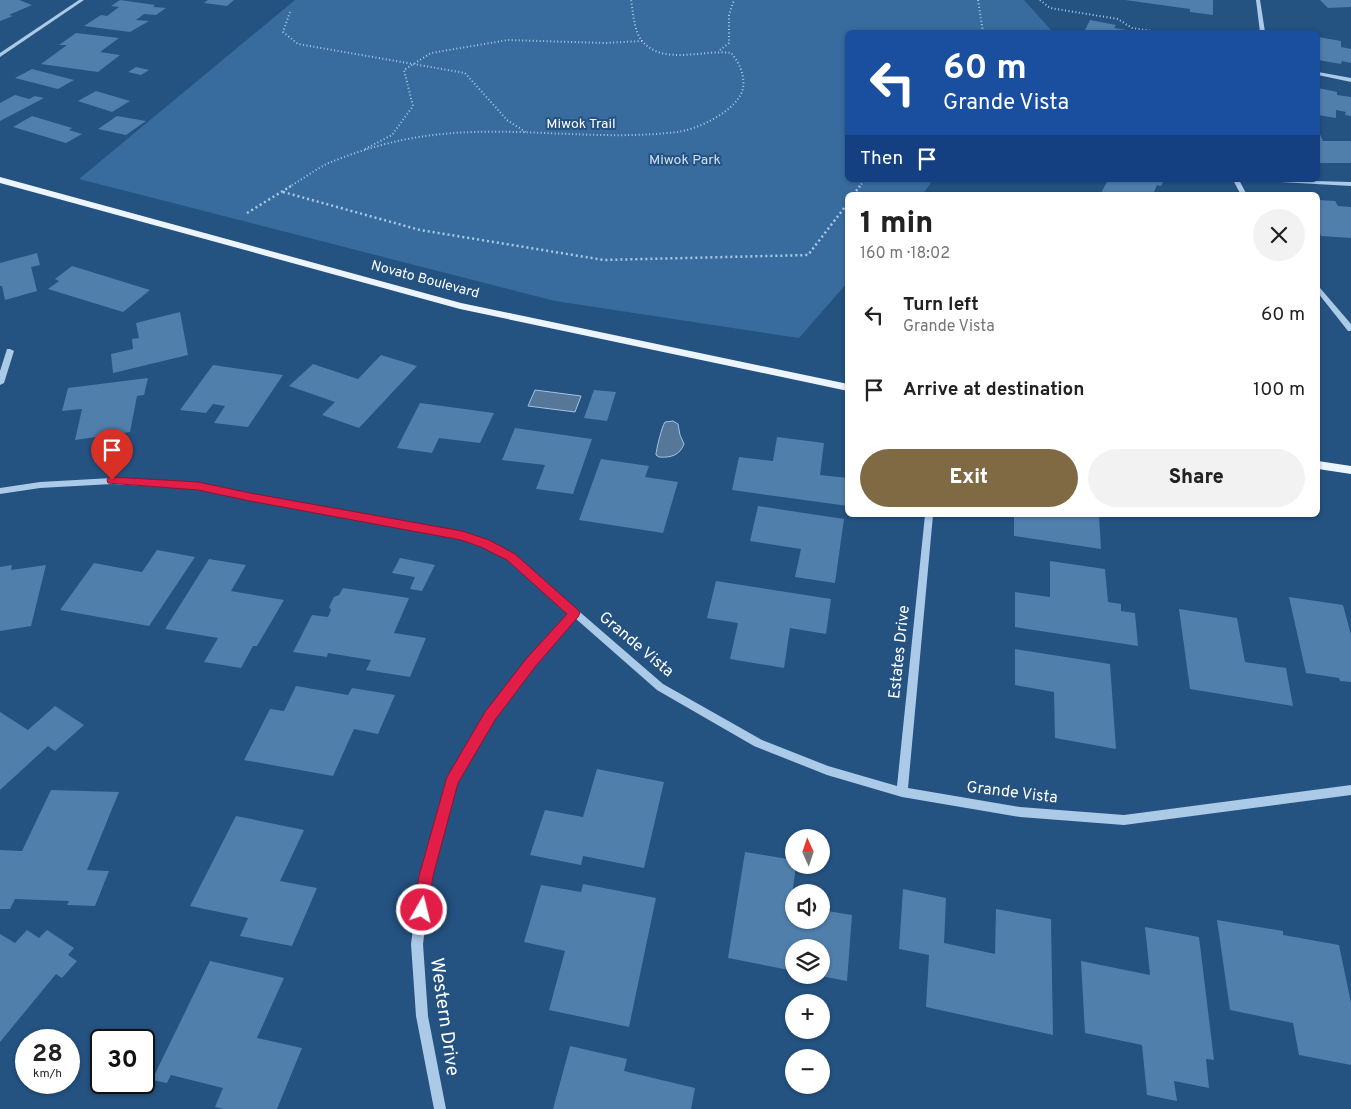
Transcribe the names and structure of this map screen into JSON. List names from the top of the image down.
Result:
{
  "streets": {
    "main road": ["Novato Boulevard"],
    "street": ["Grande Vista", "Estates Drive", "Western Drive"],
    "path": ["Miwok Trail"]
  },
  "crossings": [
    ["Grande Vista", "Estates Drive"],
    ["Grande Vista", "Western Drive"]
  ],
  "parks": ["Miwok Park"],
  "north": "top",
  "page": {
    "turn": ["60 m", "Grande Vista"],
    "then": "Then",
    "heading": ["1 min", "160 m · 18:02"],
    "list": [
      {
        "name": "Turn left",
        "note": "Grande Vista",
        "value": "60 m"
      },
      {
        "name": "Arrive at destination",
        "value": "100 m"
      }
    ],
    "buttons": ["Exit", "Share"],
    "map_buttons": ["+", "−"],
    "speed": "28 km/h",
    "limit": "30"
  }
}
